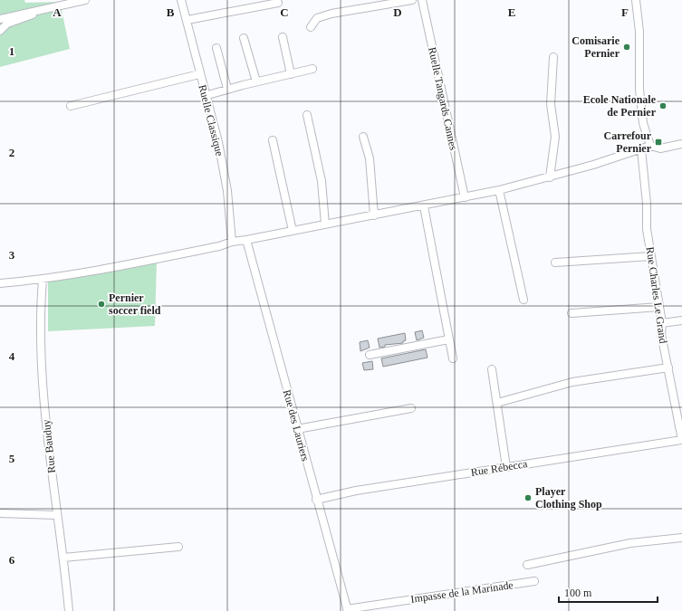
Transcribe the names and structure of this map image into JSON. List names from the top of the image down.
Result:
{
  "streets": {
    "street": [
      "Ruelle Tangards Cannes",
      "Ruelle Classique",
      "Rue Charles Le Grand",
      "Rue des Lauriers",
      "Rue Bauduy",
      "Rue Rébecca",
      "Impasse de la Marinade"
    ]
  },
  "crossings": [
    ["Rue Charles Le Grand", "Rue Rébecca"],
    ["Rue des Lauriers", "Rue Rébecca"],
    ["Rue des Lauriers", "Impasse de la Marinade"]
  ],
  "places": {
    "other": [
      "Comisarie Pernier",
      "Ecole Nationale de Pernier",
      "Pernier soccer field",
      "Player Clothing Shop"
    ],
    "transit": ["Carrefour Pernier"]
  },
  "scale_bar": "100 m",
  "grid": {
    "columns": [
      "A",
      "B",
      "C",
      "D",
      "E",
      "F"
    ],
    "rows": [
      "1",
      "2",
      "3",
      "4",
      "5",
      "6"
    ]
  }
}
